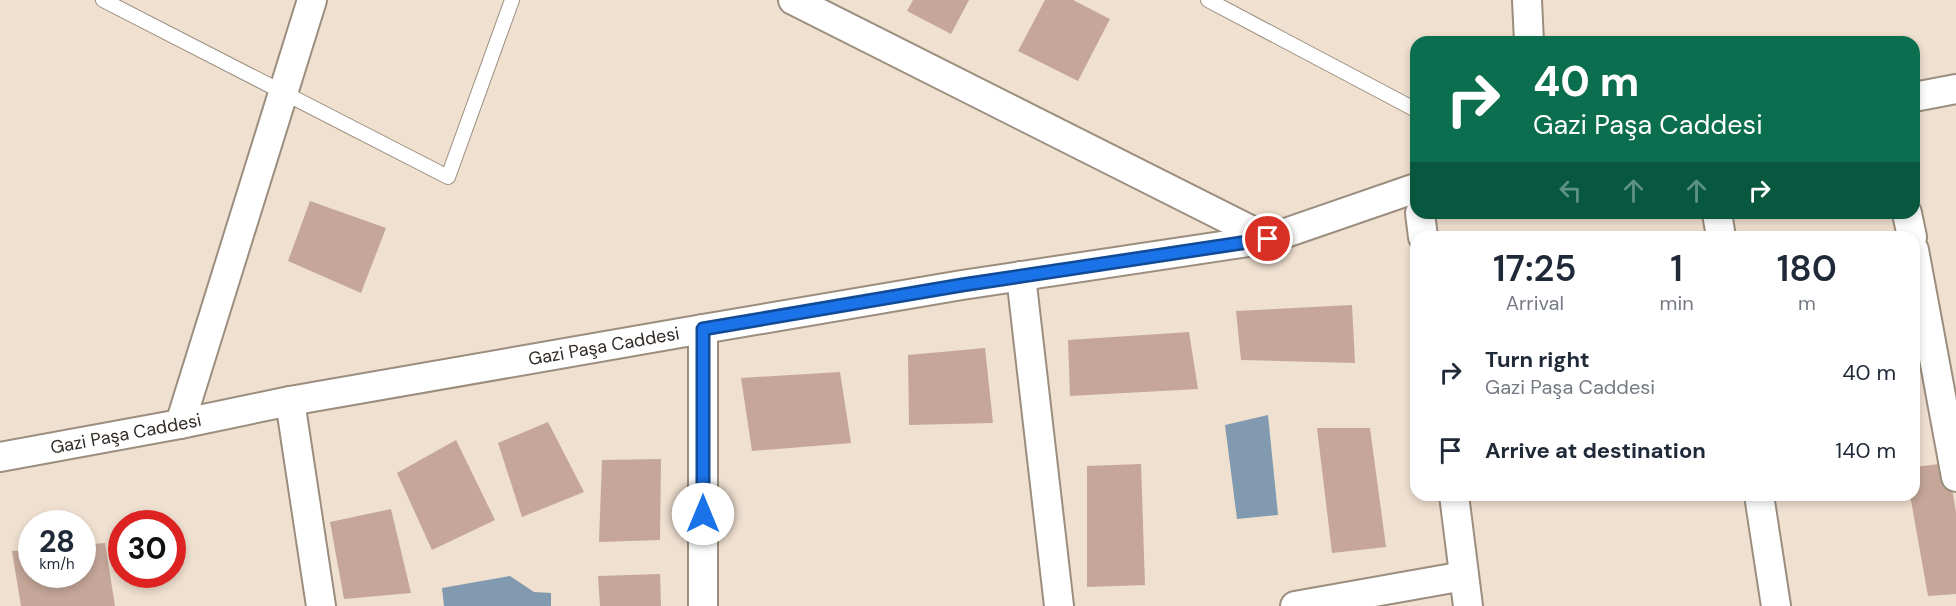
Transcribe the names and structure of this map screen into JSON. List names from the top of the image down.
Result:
{
  "streets": {
    "street": ["Gazi Paşa Caddesi"]
  },
  "page": {
    "turn": ["40 m", "Gazi Paşa Caddesi"],
    "eta": [
      "17:25",
      "Arrival",
      "1",
      "min",
      "180",
      "m"
    ],
    "list": [
      {
        "name": "Turn right",
        "note": "Gazi Paşa Caddesi",
        "value": "40 m"
      },
      {
        "name": "Arrive at destination",
        "value": "140 m"
      }
    ],
    "speed": "28 km/h",
    "limit": "30"
  }
}
